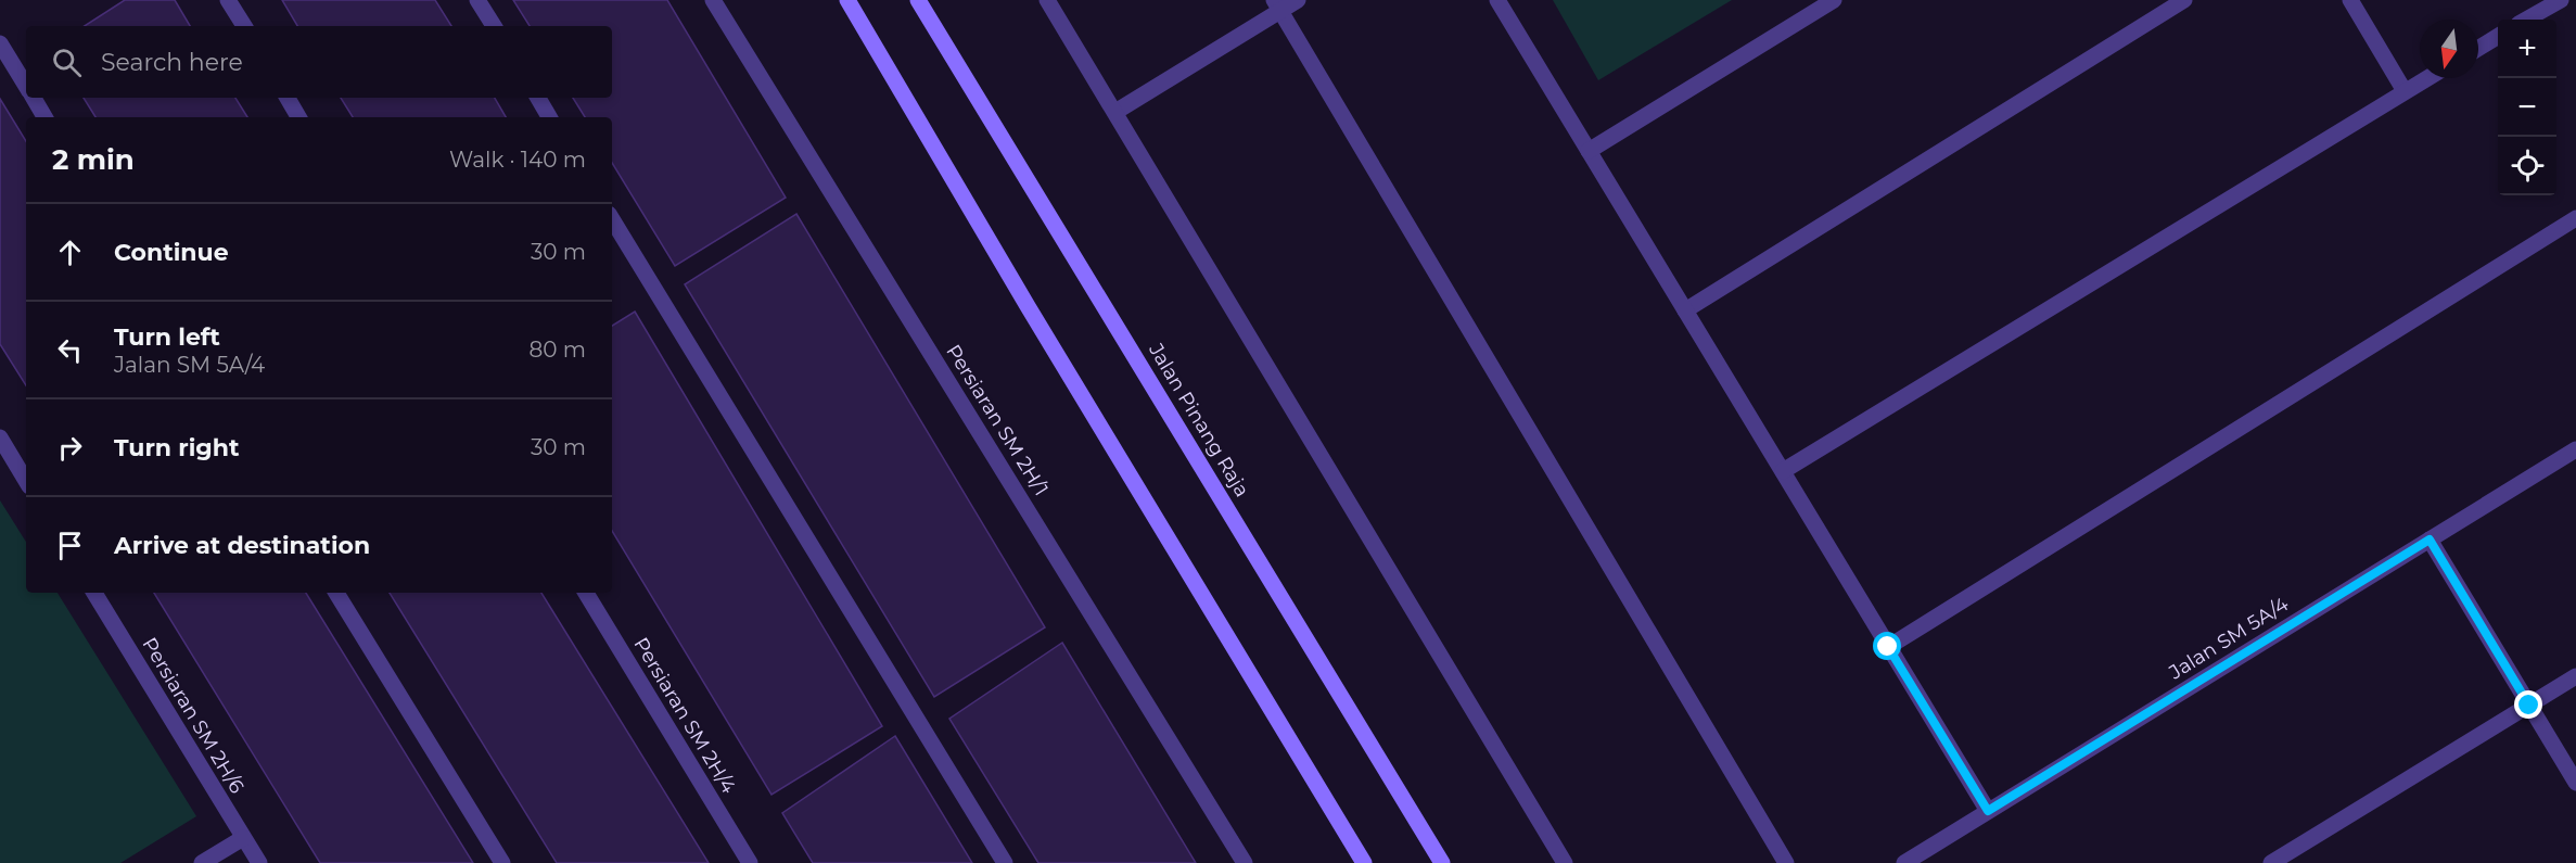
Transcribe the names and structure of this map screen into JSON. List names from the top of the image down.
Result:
{
  "streets": {
    "main road": ["Jalan Pinang Raja"],
    "street": [
      "Persiaran SM 2H/1",
      "Jalan SM 5A/4",
      "Persiaran SM 2H/6",
      "Persiaran SM 2H/4"
    ]
  },
  "north": "bottom",
  "page": {
    "map_buttons": ["+", "−"],
    "search": "Search here",
    "heading": ["2 min", "Walk · 140 m"],
    "list": [
      ["Continue", "30 m"],
      ["Turn left", "Jalan SM 5A/4", "80 m"],
      ["Turn right", "30 m"],
      "Arrive at destination"
    ]
  }
}
